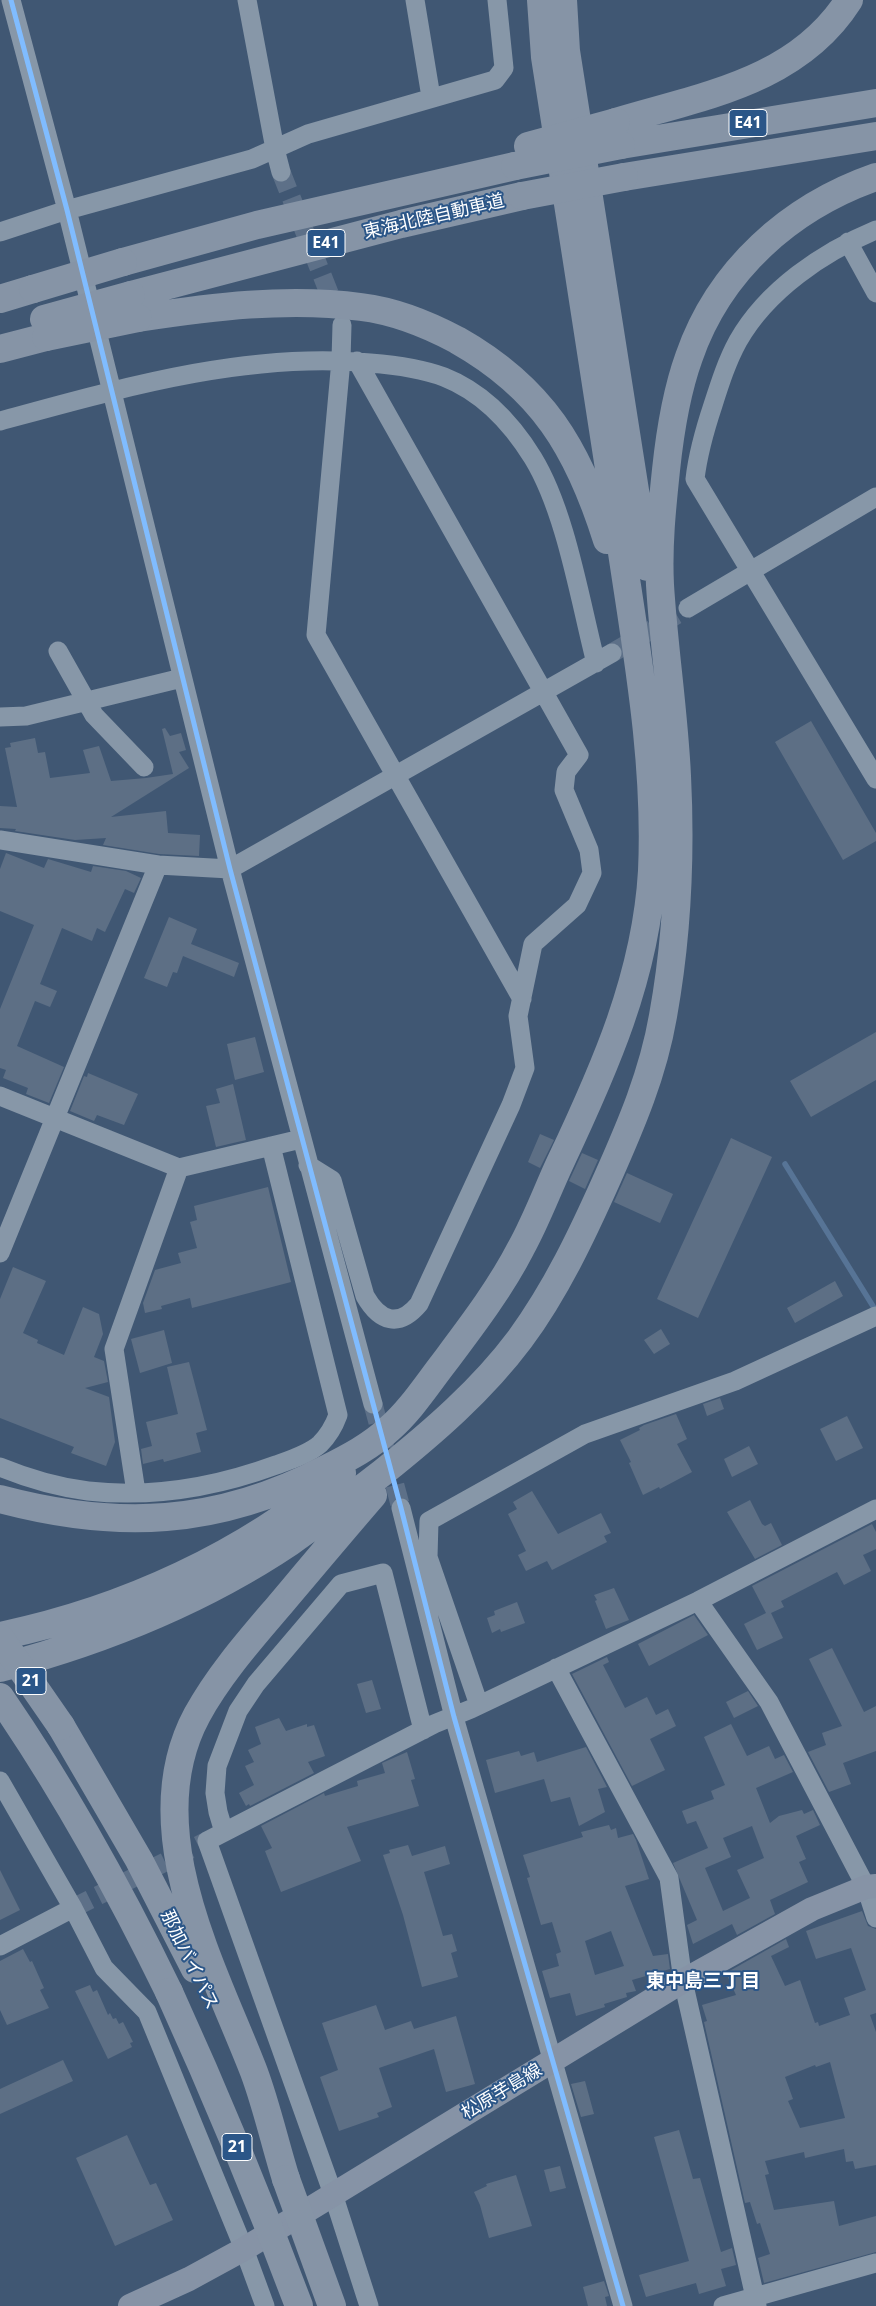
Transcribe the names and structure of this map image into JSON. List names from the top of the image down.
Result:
{
  "streets": {
    "highway": [
      "E41",
      "東海北陸自動車道",
      "21",
      "那加バイパス"
    ],
    "main road": ["松原芋島線"]
  },
  "districts": ["東中島三丁目"]
}
